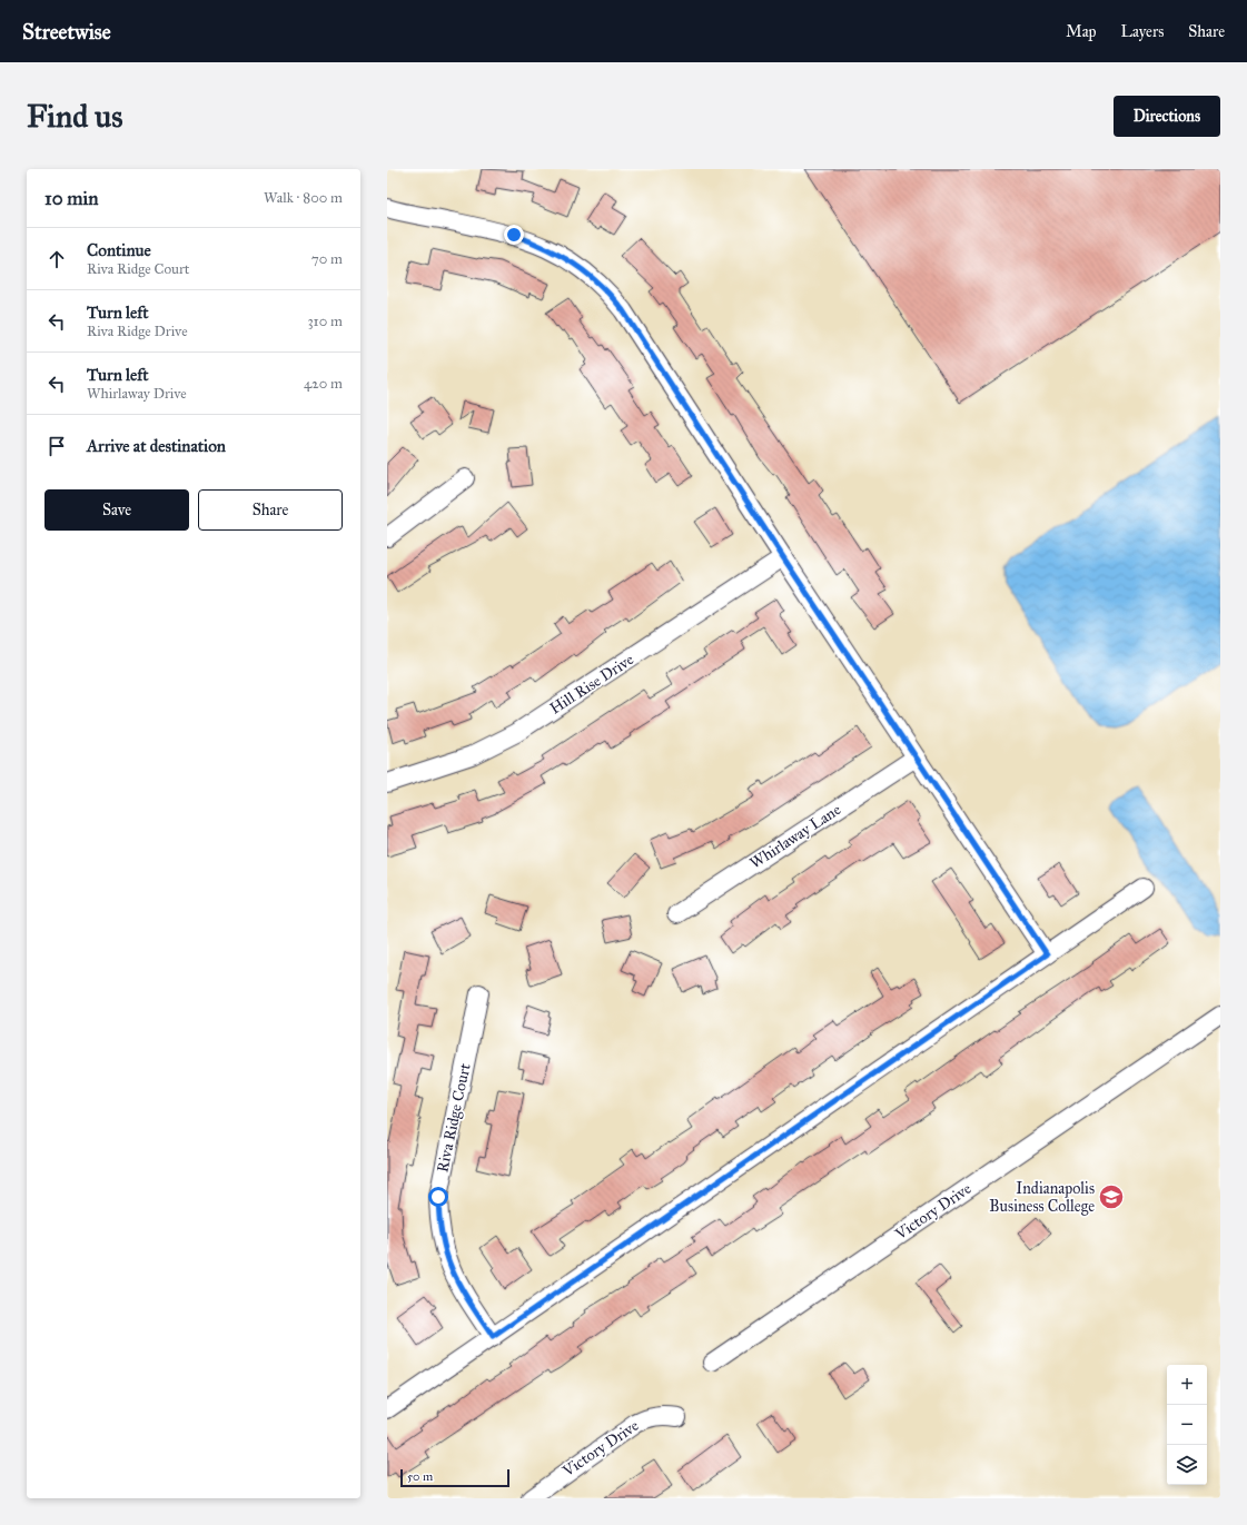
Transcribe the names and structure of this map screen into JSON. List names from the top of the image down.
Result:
{
  "streets": {
    "street": [
      "Hill Rise Drive",
      "Whirlaway Lane",
      "Riva Ridge Court",
      "Victory Drive"
    ]
  },
  "places": {
    "school or university": ["Indianapolis Business College"]
  },
  "scale_bar": "50 m",
  "page": {
    "header": "Streetwise",
    "nav": ["Map", "Layers", "Share"],
    "buttons": [
      "Directions",
      ["Save", "Share"]
    ],
    "title": "Find us",
    "heading": ["10 min", "Walk · 800 m"],
    "list": [
      ["Continue", "Riva Ridge Court", "70 m"],
      ["Turn left", "Riva Ridge Drive", "310 m"],
      ["Turn left", "Whirlaway Drive", "420 m"],
      "Arrive at destination"
    ],
    "map_buttons": ["+", "−"],
    "scale": "50 m"
  }
}
